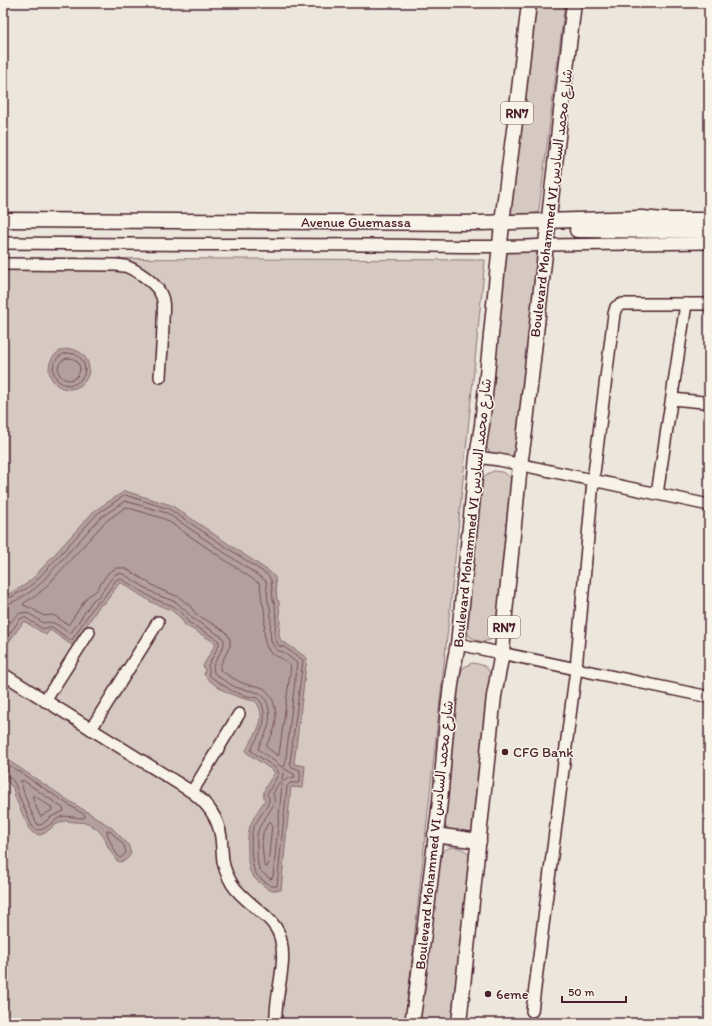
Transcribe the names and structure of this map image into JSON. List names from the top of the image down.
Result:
{
  "streets": {
    "main road": ["RN7", "Boulevard Mohammed VI شارع محمد السادس", "Avenue Guemassa"]
  },
  "crossings": [
    ["Boulevard Mohammed VI شارع محمد السادس", "Avenue Guemassa"]
  ],
  "places": ["CFG Bank", "6eme"],
  "scale_bar": "50 m"
}
